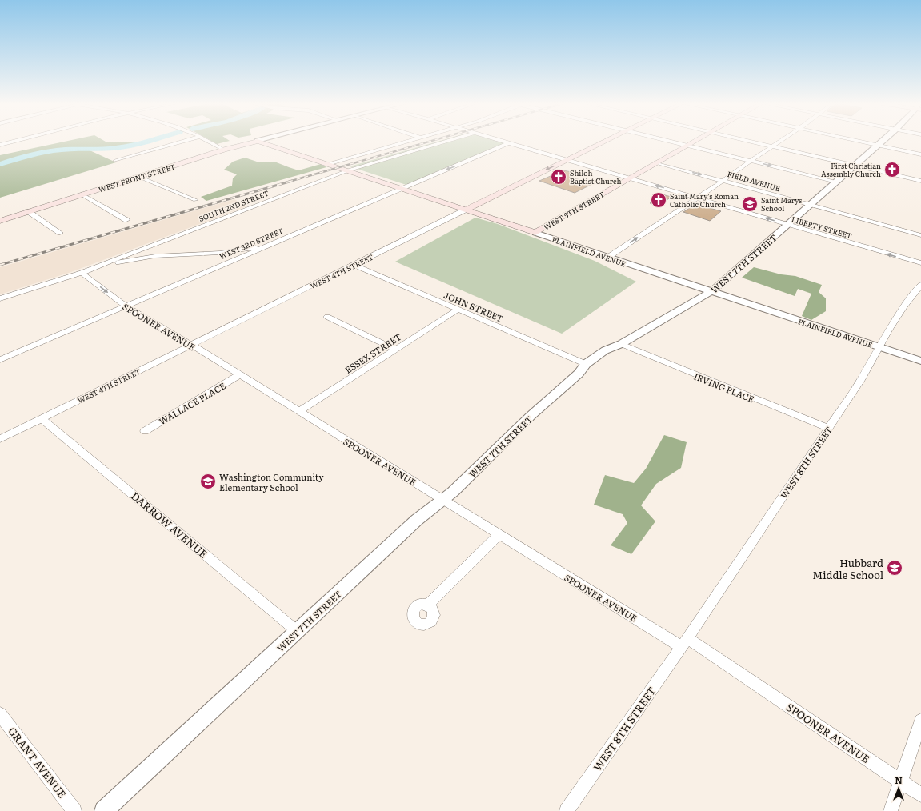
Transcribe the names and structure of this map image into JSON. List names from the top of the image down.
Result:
{
  "streets": {
    "main road": [
      "WEST FRONT STREET",
      "WEST 5TH STREET",
      "PLAINFIELD AVENUE",
      "WEST 4TH STREET"
    ],
    "street": [
      "FIELD AVENUE",
      "SOUTH 2ND STREET",
      "LIBERTY STREET",
      "WEST 3RD STREET",
      "WEST 7TH STREET",
      "JOHN STREET",
      "SPOONER AVENUE",
      "ESSEX STREET",
      "IRVING PLACE",
      "WALLACE PLACE",
      "WEST 8TH STREET",
      "DARROW AVENUE",
      "GRANT AVENUE"
    ]
  },
  "crossings": [
    ["FIELD AVENUE", "WEST 5TH STREET"],
    ["FIELD AVENUE", "WEST 7TH STREET"],
    ["SOUTH 2ND STREET", "PLAINFIELD AVENUE"],
    ["SOUTH 2ND STREET", "SPOONER AVENUE"],
    ["WEST 5TH STREET", "LIBERTY STREET"],
    ["WEST 5TH STREET", "PLAINFIELD AVENUE"],
    ["LIBERTY STREET", "WEST 3RD STREET"],
    ["LIBERTY STREET", "WEST 7TH STREET"],
    ["LIBERTY STREET", "WEST 4TH STREET"],
    ["WEST 3RD STREET", "PLAINFIELD AVENUE"],
    ["WEST 3RD STREET", "SPOONER AVENUE"],
    ["PLAINFIELD AVENUE", "WEST 7TH STREET"],
    ["PLAINFIELD AVENUE", "WEST 4TH STREET"],
    ["PLAINFIELD AVENUE", "WEST 8TH STREET"],
    ["WEST 7TH STREET", "JOHN STREET"],
    ["WEST 7TH STREET", "SPOONER AVENUE"],
    ["WEST 7TH STREET", "IRVING PLACE"],
    ["WEST 7TH STREET", "DARROW AVENUE"],
    ["WEST 4TH STREET", "JOHN STREET"],
    ["WEST 4TH STREET", "SPOONER AVENUE"],
    ["WEST 4TH STREET", "DARROW AVENUE"],
    ["JOHN STREET", "ESSEX STREET"],
    ["SPOONER AVENUE", "ESSEX STREET"],
    ["SPOONER AVENUE", "WALLACE PLACE"],
    ["SPOONER AVENUE", "WEST 8TH STREET"],
    ["IRVING PLACE", "WEST 8TH STREET"]
  ],
  "places": {
    "church": ["First Christian Assembly Church", "Shiloh Baptist Church", "Saint Mary's Roman Catholic Church"],
    "school or university": ["Saint Marys School", "Washington Community Elementary School", "Hubbard Middle School"]
  },
  "north": "top"
}
